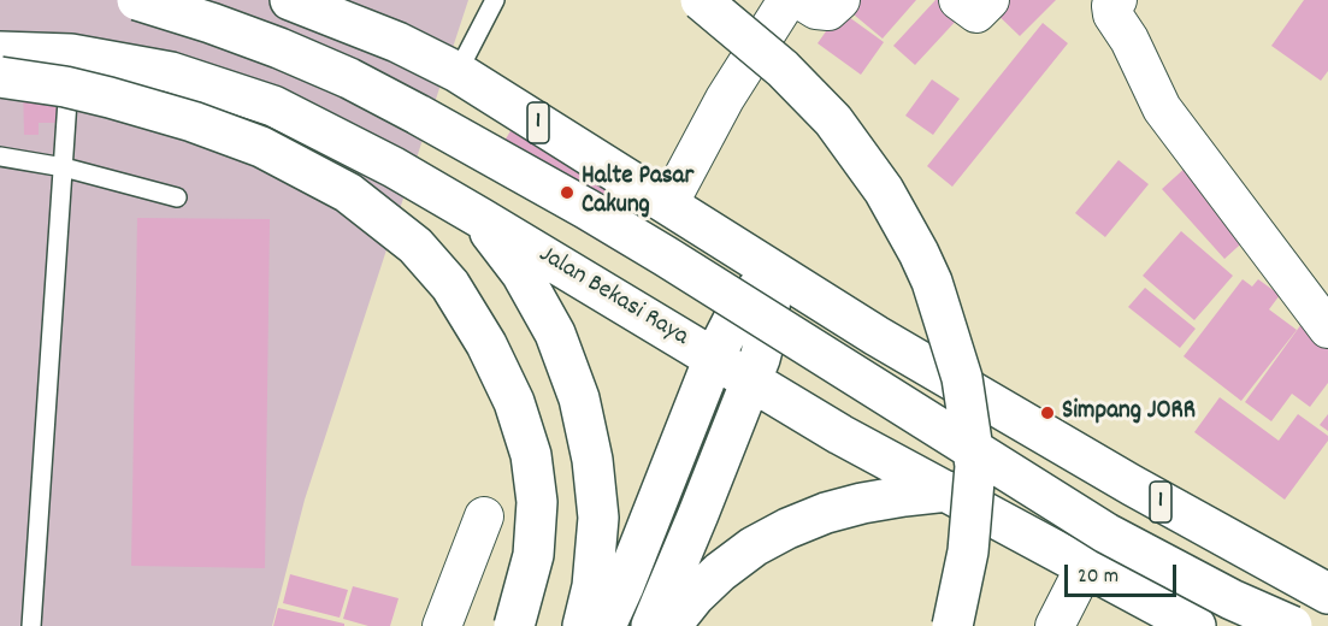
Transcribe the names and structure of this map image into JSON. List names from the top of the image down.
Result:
{
  "streets": {
    "highway": ["1", "Jalan Bekasi Raya"]
  },
  "places": ["Halte Pasar Cakung", "Simpang JORR"],
  "scale_bar": "20 m"
}
